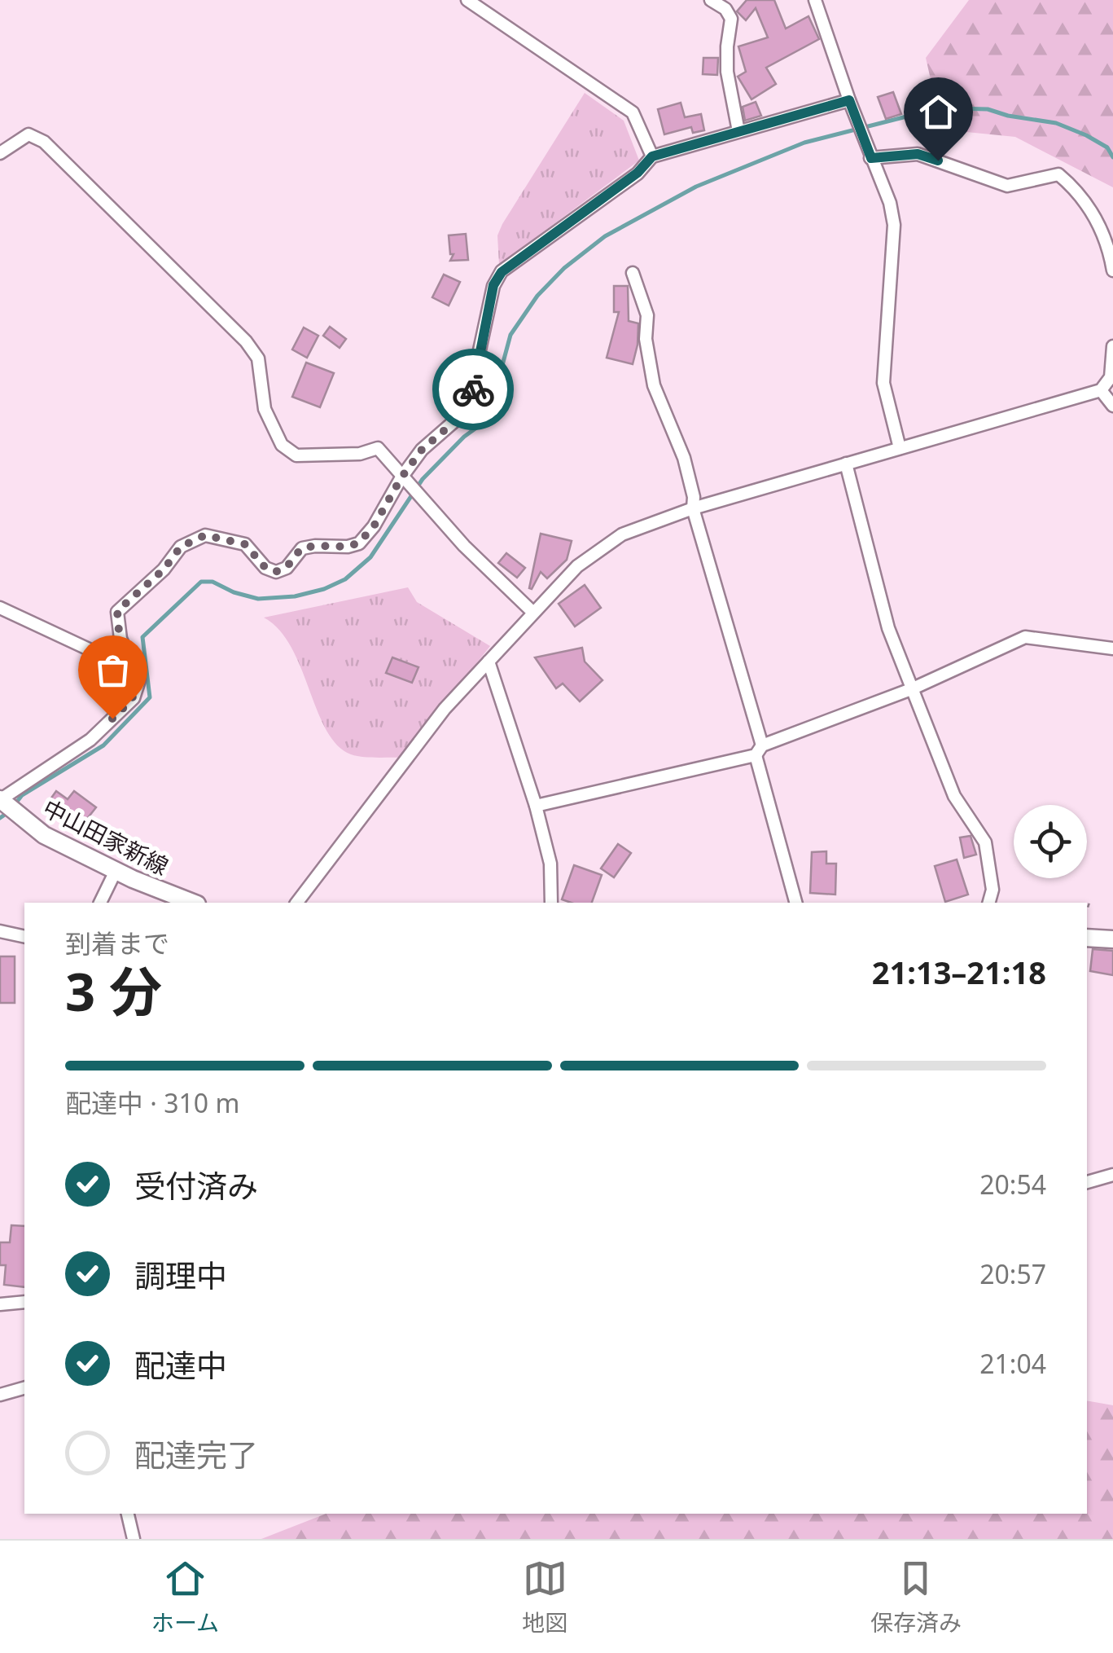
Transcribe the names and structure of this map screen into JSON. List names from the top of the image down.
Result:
{
  "streets": {
    "main road": ["中山田家新線"]
  },
  "page": {
    "heading": ["3 分", "到着まで", "21:13–21:18"],
    "bar": "配達中 · 310 m",
    "list": [
      ["受付済み", "20:54"],
      ["調理中", "20:57"],
      ["配達中", "21:04"],
      "配達完了"
    ],
    "tabs": ["ホーム", "地図", "保存済み"]
  }
}
